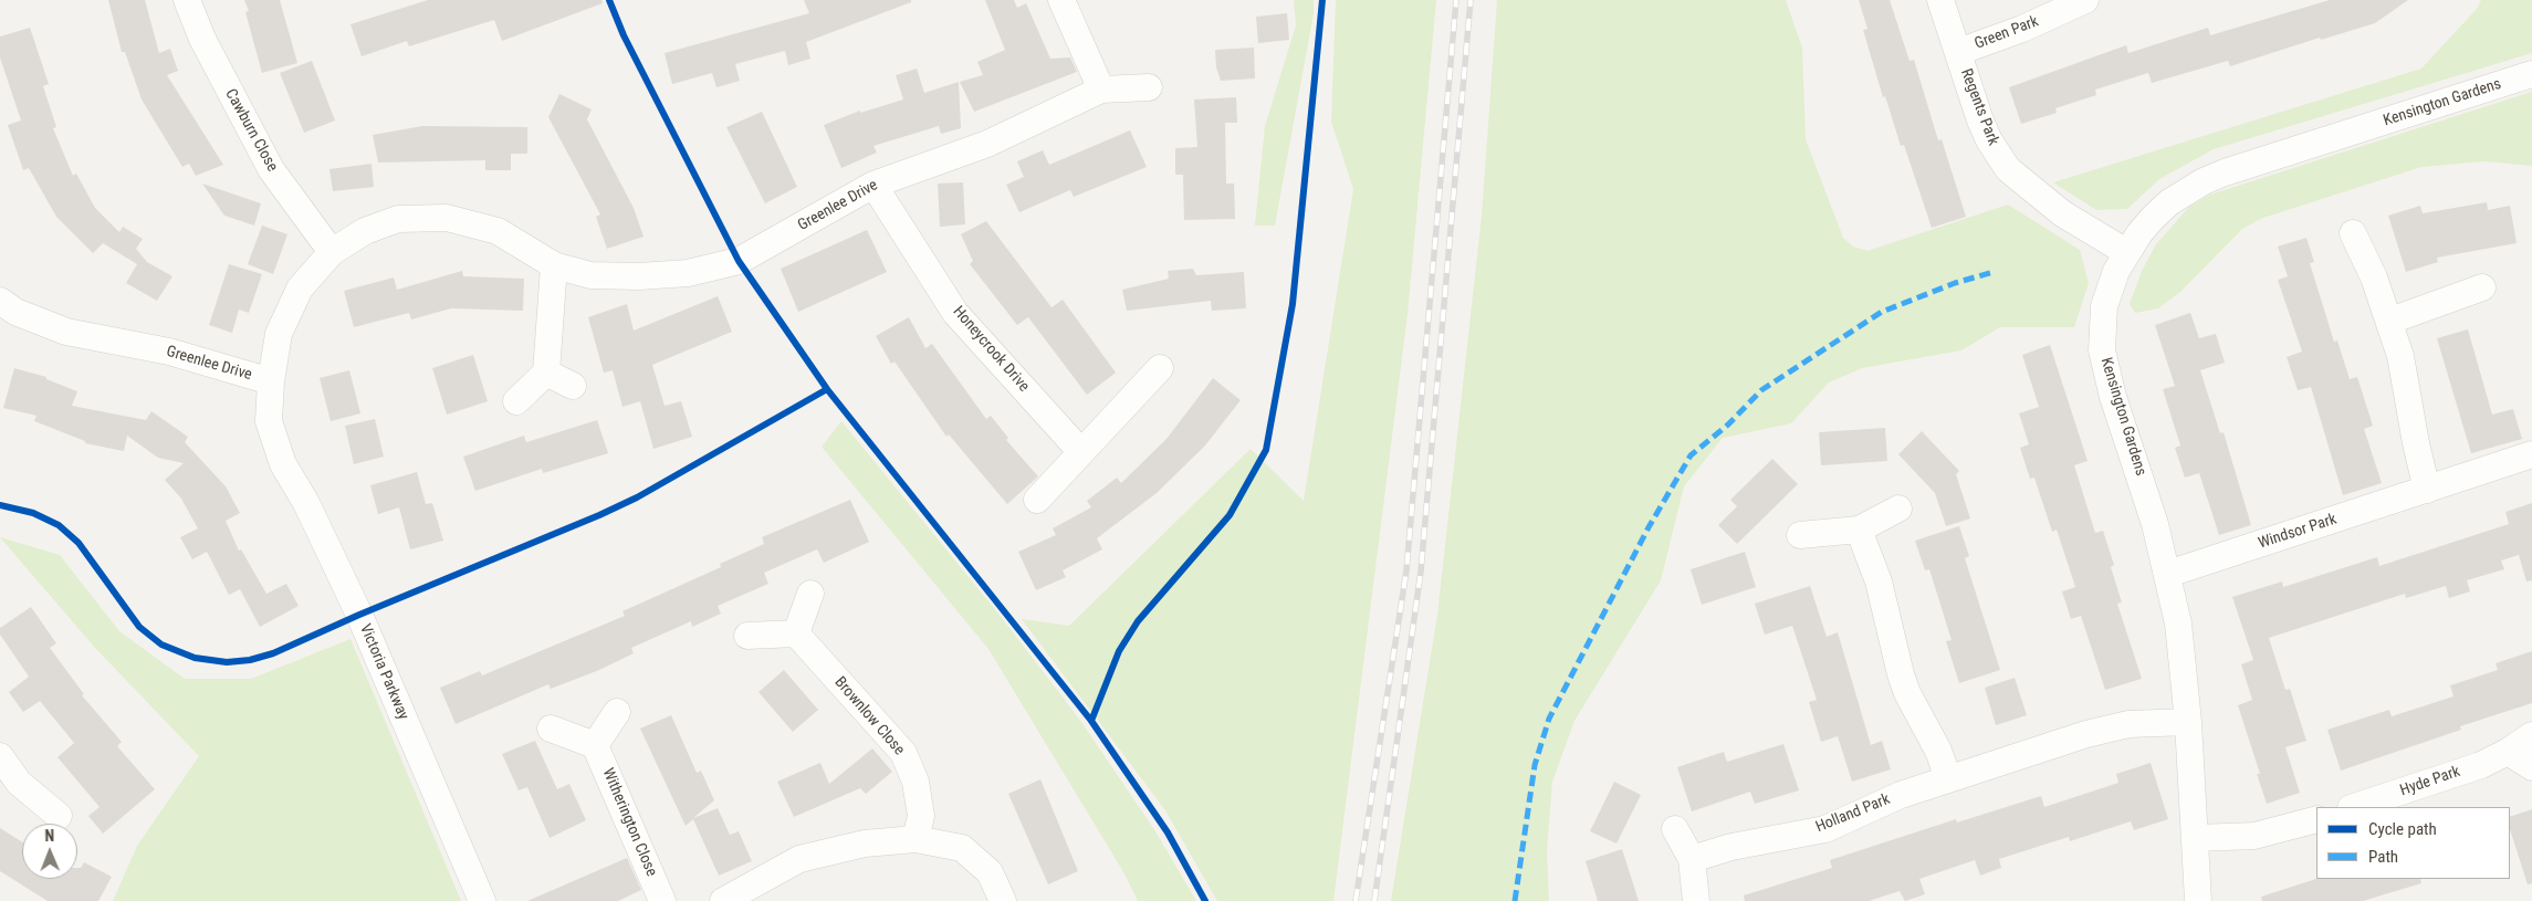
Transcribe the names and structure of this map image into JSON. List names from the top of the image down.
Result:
{
  "streets": {
    "street": [
      "Green Park",
      "Kensington Gardens",
      "Regents Park",
      "Cawburn Close",
      "Greenlee Drive",
      "Honeycrook Drive",
      "Windsor Park",
      "Victoria Parkway",
      "Brownlow Close",
      "Hyde Park",
      "Holland Park",
      "Witherington Close"
    ]
  },
  "crossings": [
    ["Green Park", "Regents Park"],
    ["Kensington Gardens", "Regents Park"],
    ["Kensington Gardens", "Windsor Park"],
    ["Kensington Gardens", "Holland Park"],
    ["Cawburn Close", "Greenlee Drive"],
    ["Greenlee Drive", "Honeycrook Drive"],
    ["Greenlee Drive", "Victoria Parkway"]
  ],
  "legend": ["Cycle path", "Path"],
  "north": "top"
}
